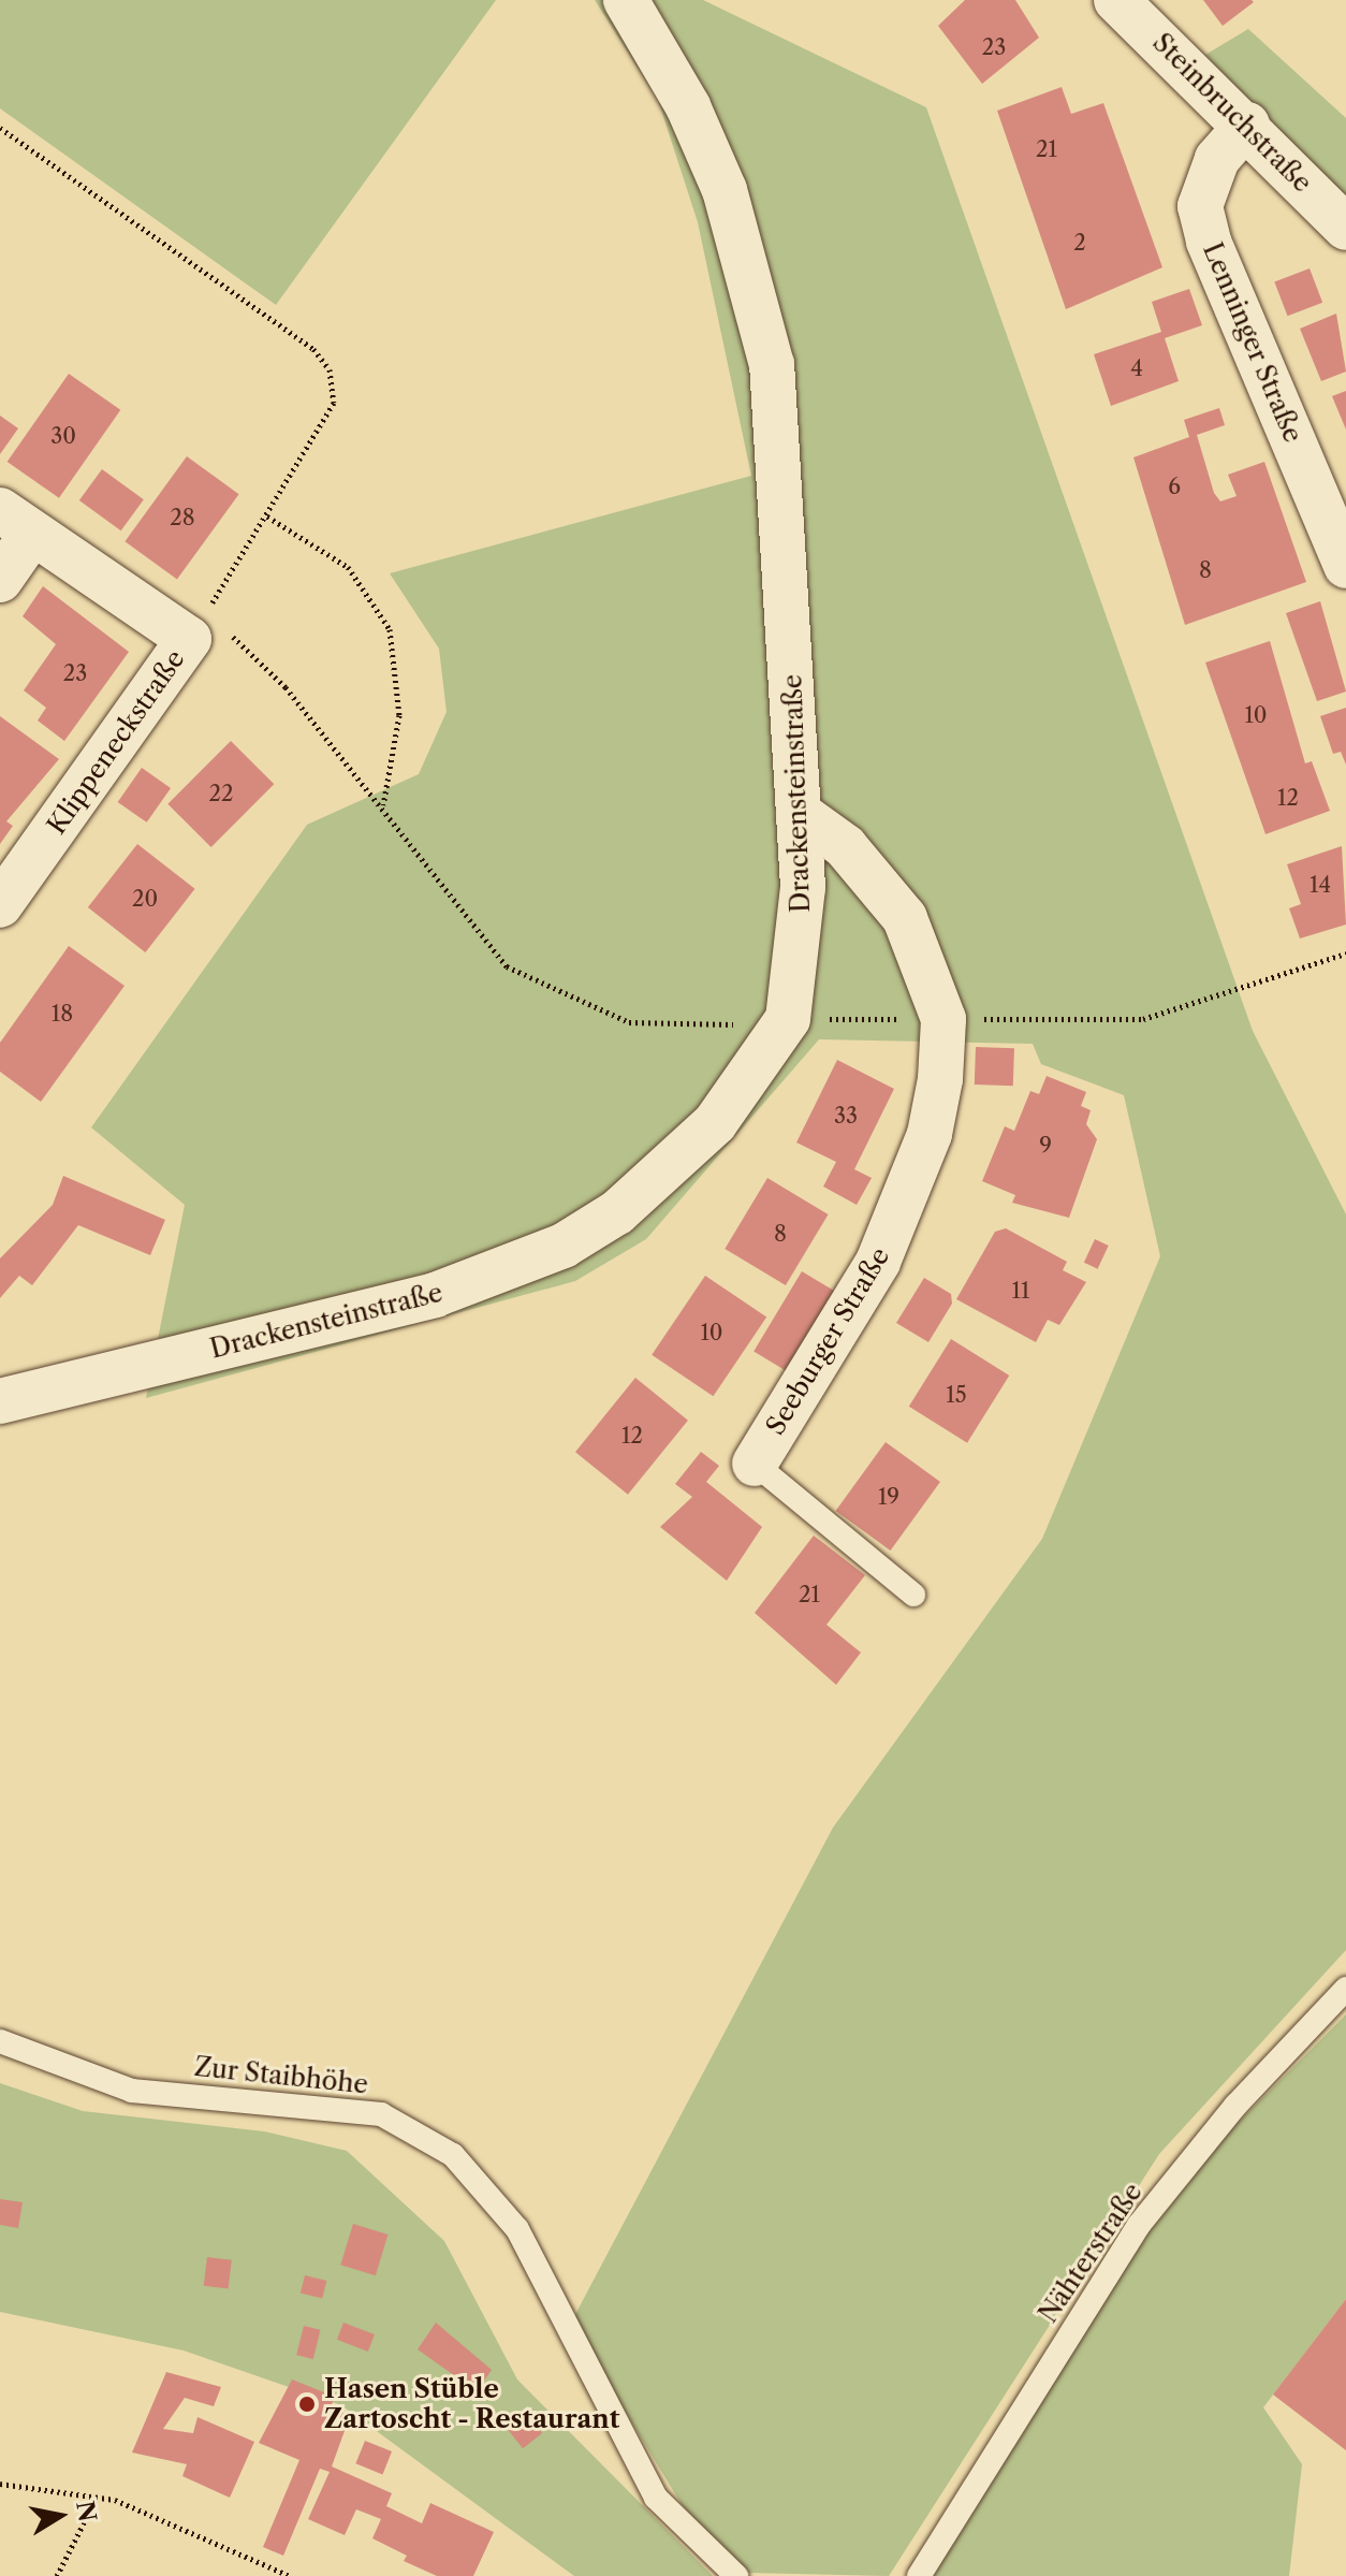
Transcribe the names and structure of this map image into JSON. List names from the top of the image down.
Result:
{
  "streets": {
    "street": [
      "Steinbruchstraße",
      "Lenninger Straße",
      "Klippeneckstraße",
      "Drackensteinstraße",
      "Seeburger Straße"
    ],
    "lane": ["Zur Staibhöhe", "Nähterstraße"]
  },
  "crossings": [
    ["Steinbruchstraße", "Lenninger Straße"],
    ["Drackensteinstraße", "Seeburger Straße"]
  ],
  "places": ["Hasen Stüble Zartoscht - Restaurant"],
  "house_numbers": [
    "23",
    "21",
    "2",
    "4",
    "30",
    "6",
    "28",
    "8",
    "23",
    "10",
    "22",
    "12",
    "14",
    "20",
    "18",
    "33",
    "9",
    "8",
    "11",
    "10",
    "15",
    "12",
    "19",
    "21"
  ],
  "north": "right"
}
